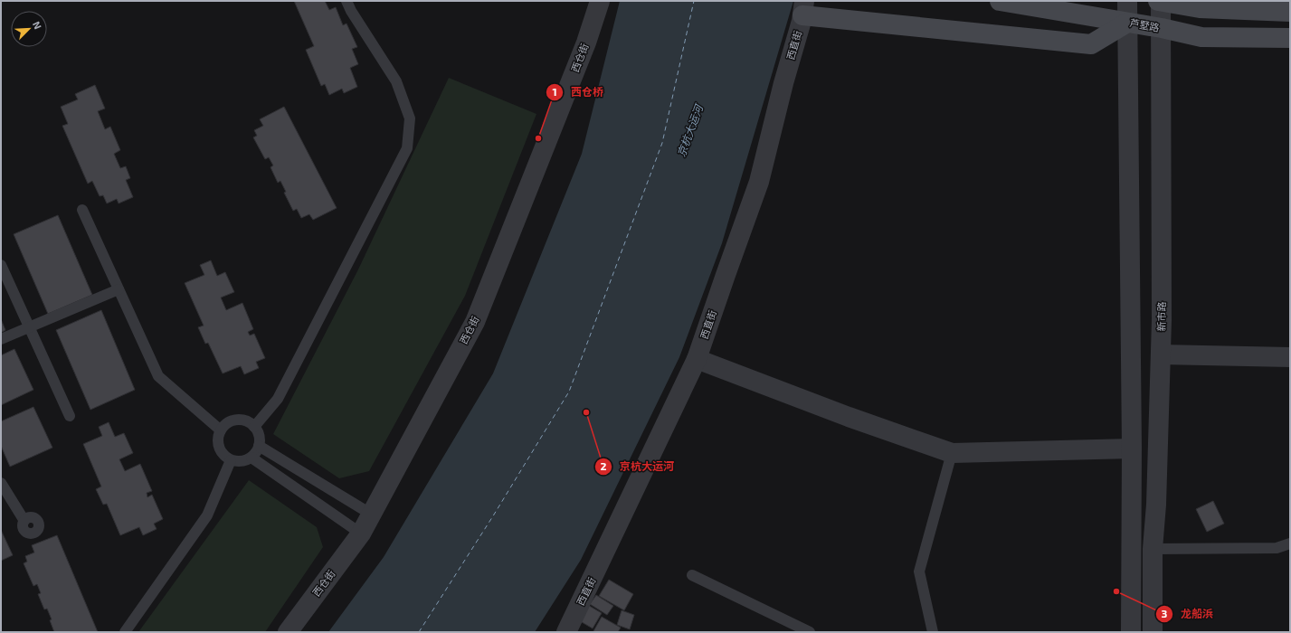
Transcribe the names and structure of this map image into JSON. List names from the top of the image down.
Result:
{
  "streets": {
    "main road": ["芦墅路"],
    "street": ["西直街", "西仓街", "新市路"]
  },
  "crossings": [
    ["芦墅路", "新市路"]
  ],
  "water": ["京杭大运河"],
  "places": ["西仓桥", "京杭大运河", "龙船浜"],
  "north": "top right"
}
